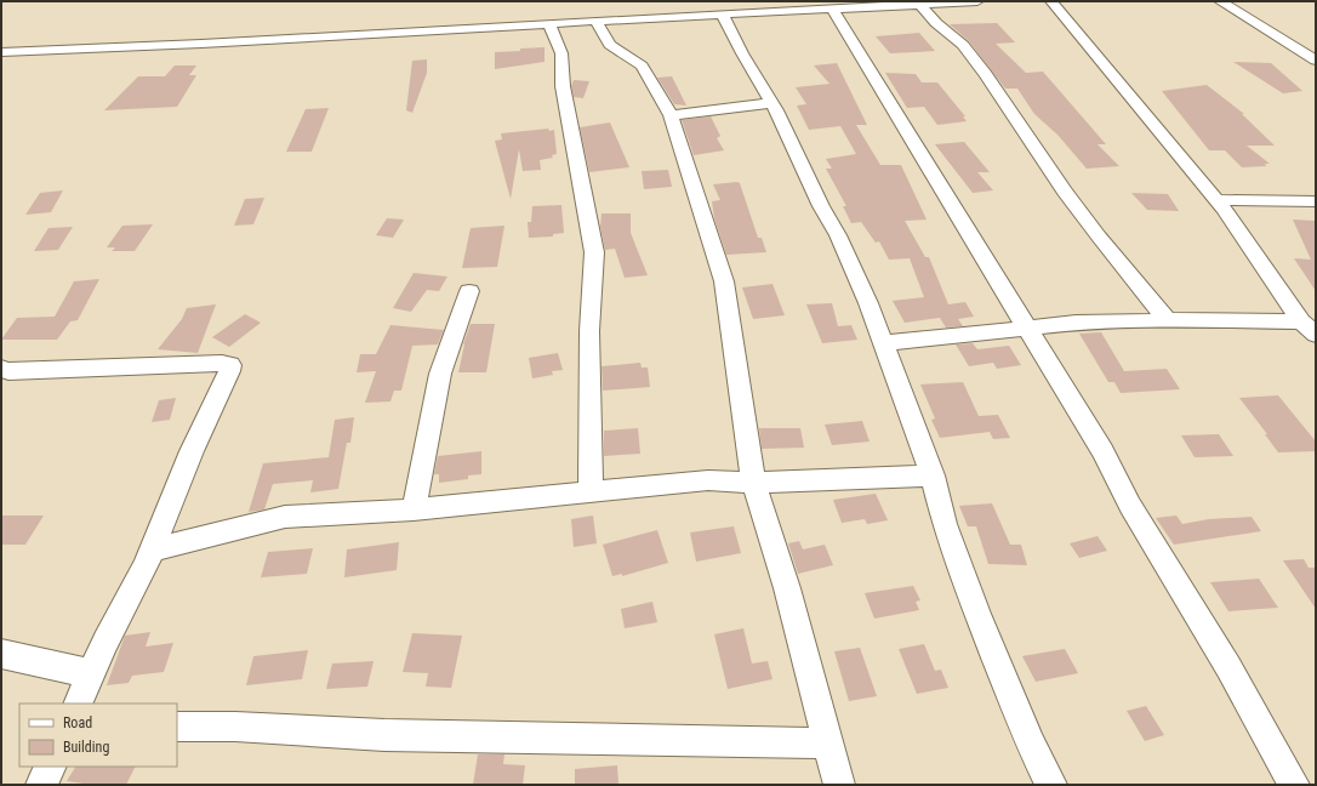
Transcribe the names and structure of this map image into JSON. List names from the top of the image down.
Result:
{
  "legend": ["Road", "Building"]
}
